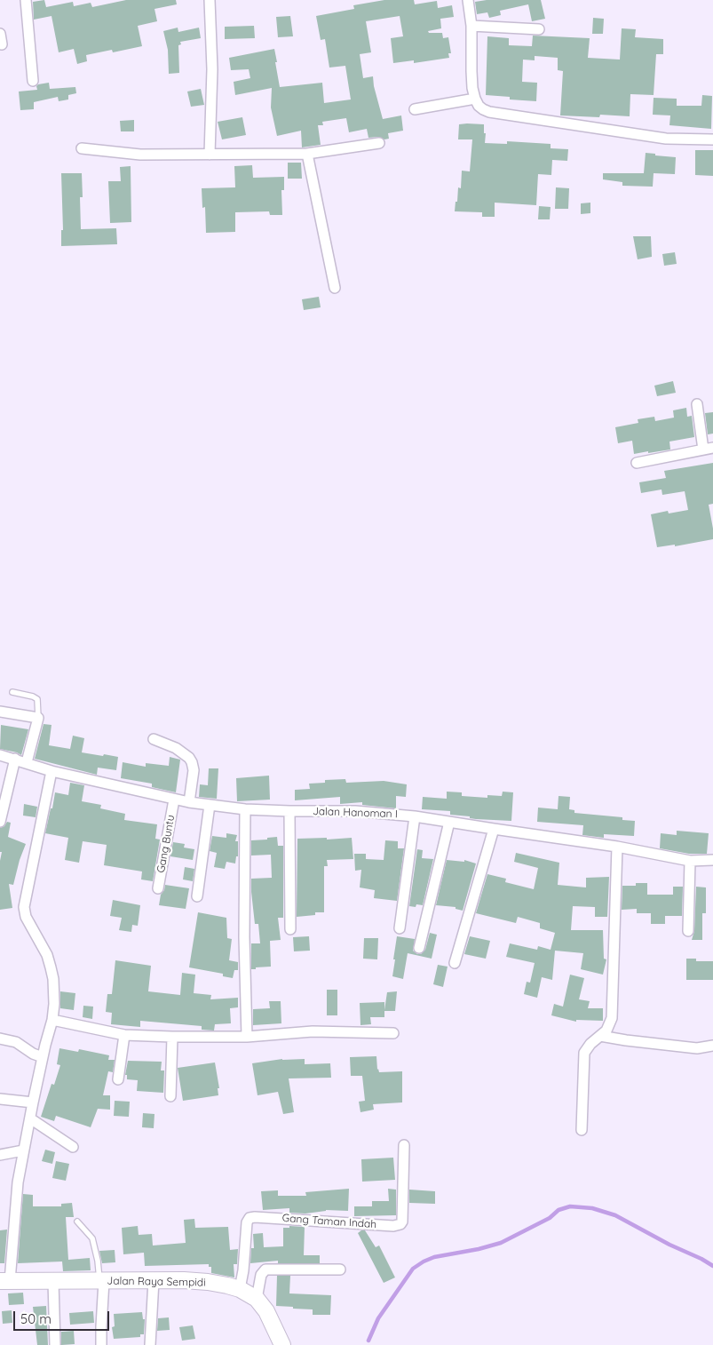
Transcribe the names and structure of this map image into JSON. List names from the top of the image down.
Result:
{
  "streets": {
    "main road": ["Jalan Raya Sempidi"],
    "street": ["Jalan Hanoman I", "Gang Buntu", "Gang Taman Indah"]
  },
  "crossings": [
    ["Jalan Hanoman I", "Gang Buntu"],
    ["Gang Taman Indah", "Jalan Raya Sempidi"]
  ],
  "scale_bar": "50 m"
}
